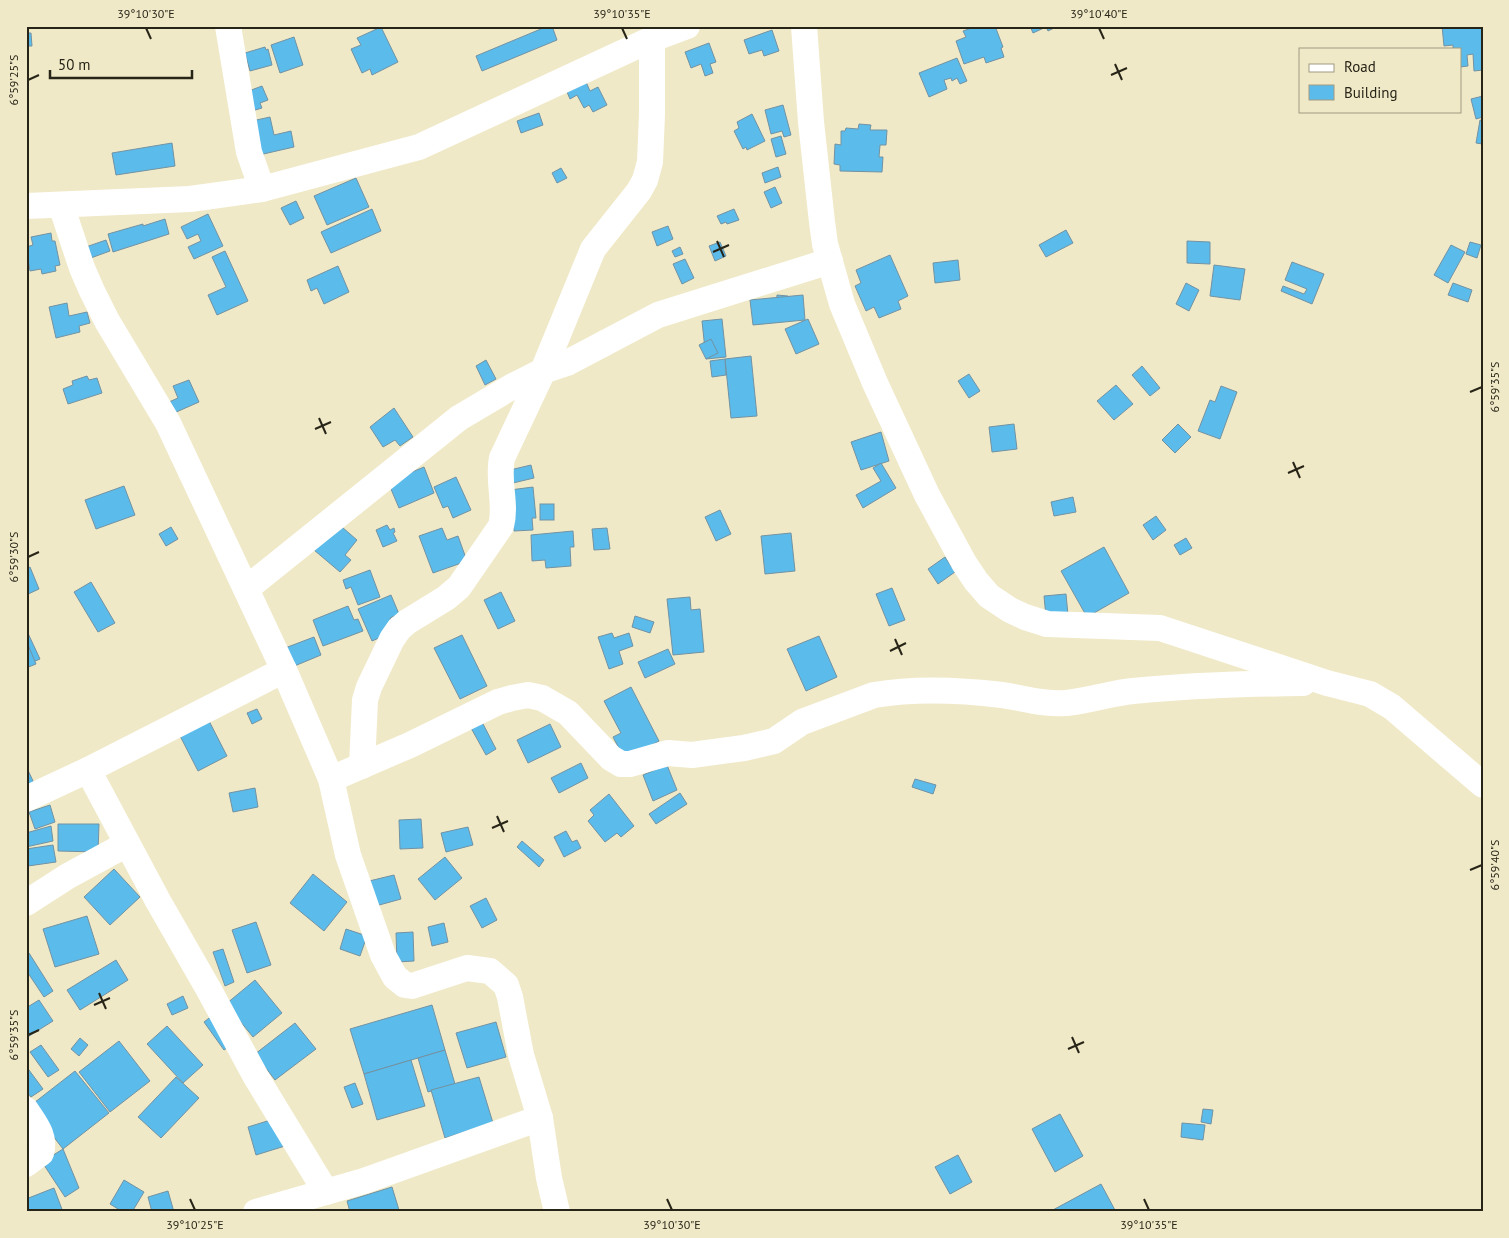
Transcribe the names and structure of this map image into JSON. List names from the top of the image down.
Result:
{
  "legend": ["Road", "Building"],
  "scale_bar": "50 m",
  "coordinates": [
    "39°10'30\"E",
    "39°10'35\"E",
    "39°10'40\"E",
    "6°59'25\"S",
    "6°59'35\"S",
    "6°59'30\"S",
    "6°59'40\"S",
    "39°10'25\"E"
  ]
}
